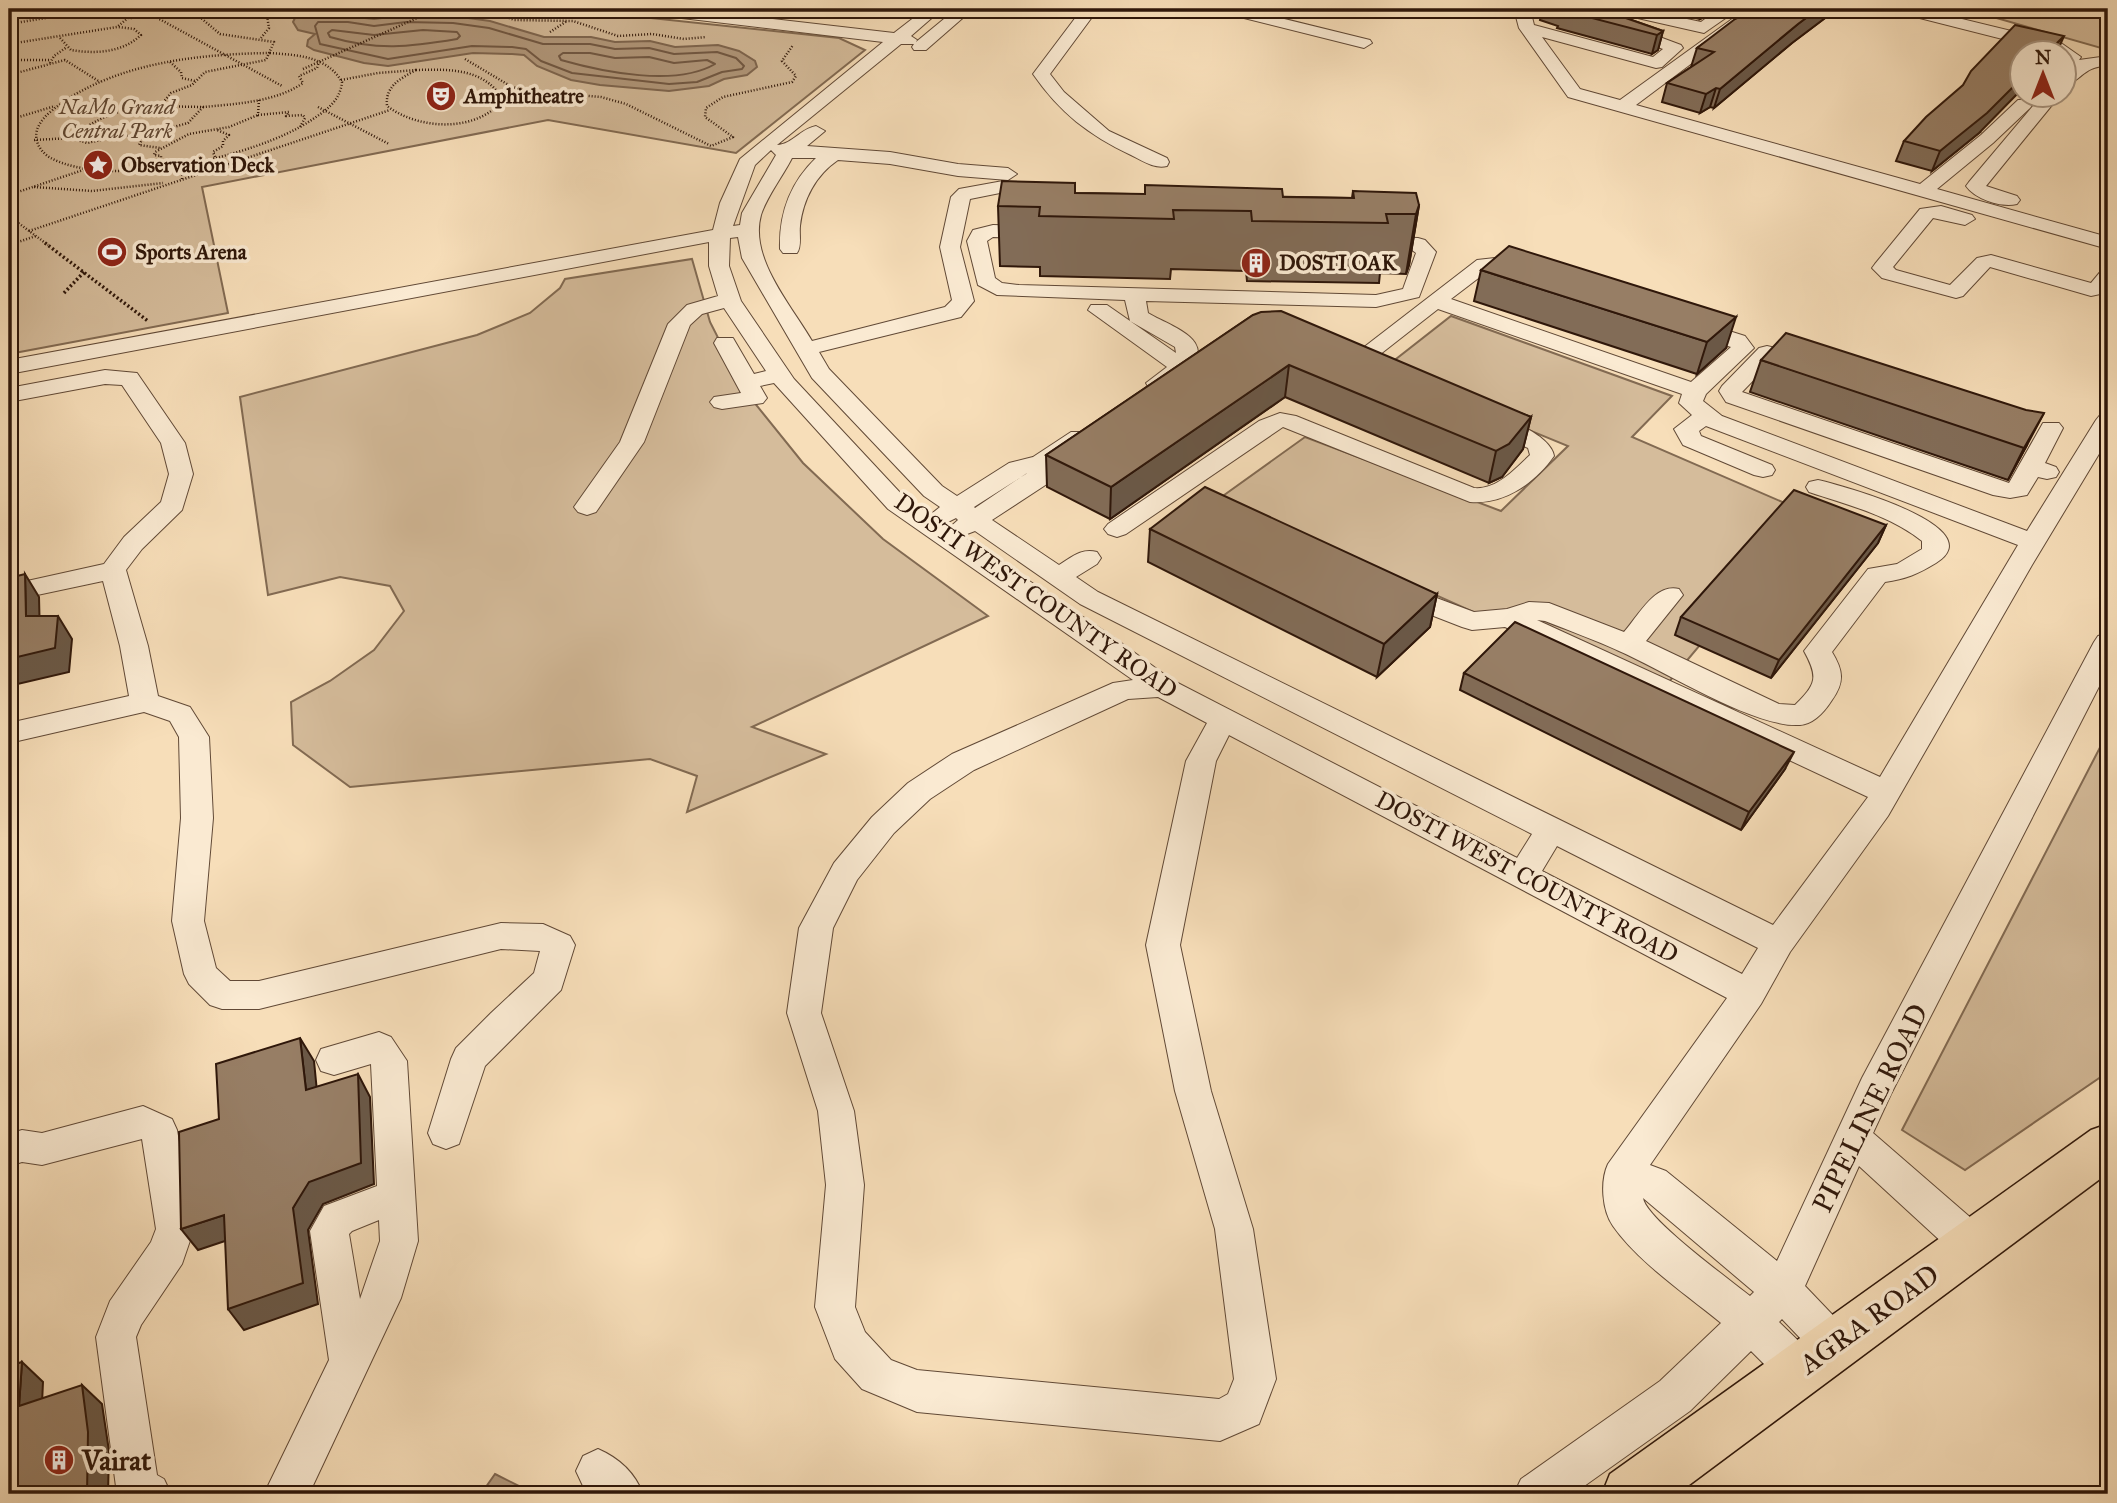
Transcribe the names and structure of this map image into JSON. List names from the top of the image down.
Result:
{
  "streets": {
    "highway": ["AGRA ROAD"],
    "street": ["DOSTI WEST COUNTY ROAD", "PIPELINE ROAD"]
  },
  "parks": ["NaMo Grand Central Park"],
  "places": {
    "theatre": ["Amphitheatre"],
    "place": ["Observation Deck"],
    "sports": ["Sports Arena"],
    "building": ["DOSTI OAK", "Vairat"]
  },
  "north": "top"
}
